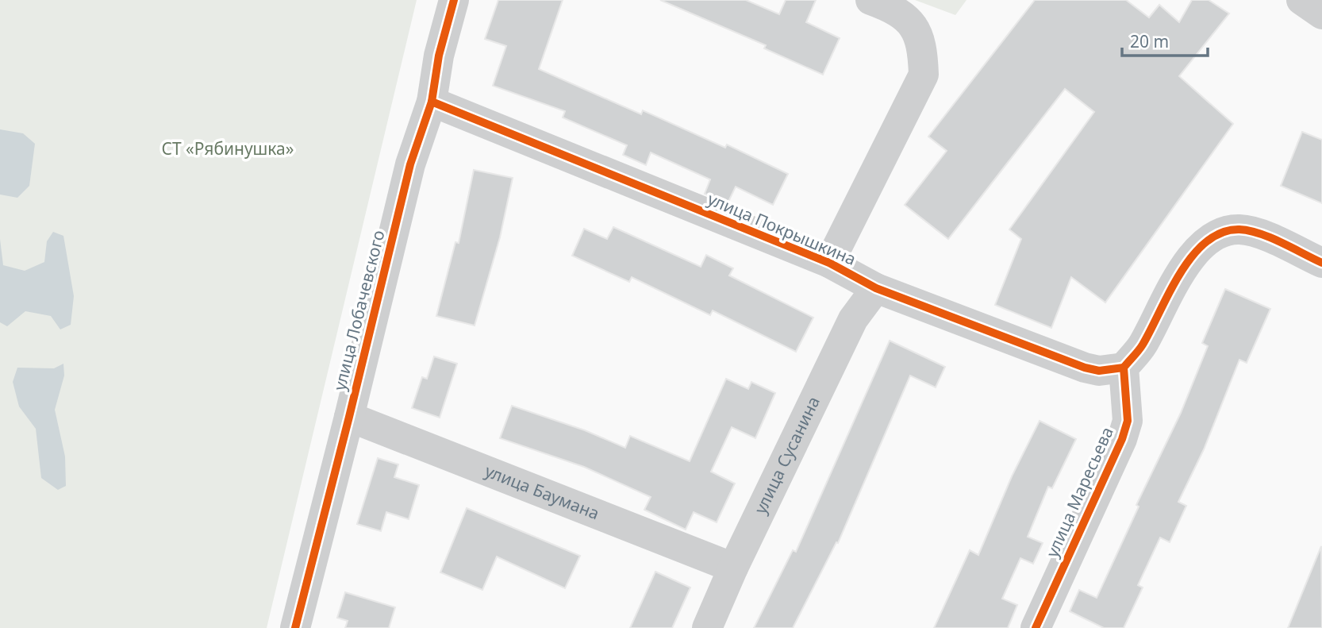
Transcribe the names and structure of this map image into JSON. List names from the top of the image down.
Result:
{
  "streets": {
    "street": [
      "улица Покрышкина",
      "улица Лобачевского",
      "улица Сусанина",
      "улица Баумана",
      "улица Маресьева"
    ]
  },
  "crossings": [
    ["улица Покрышкина", "улица Лобачевского"],
    ["улица Покрышкина", "улица Сусанина"],
    ["улица Покрышкина", "улица Маресьева"],
    ["улица Лобачевского", "улица Баумана"],
    ["улица Сусанина", "улица Баумана"]
  ],
  "parks": ["СТ «Рябинушка»"],
  "scale_bar": "20 m"
}
